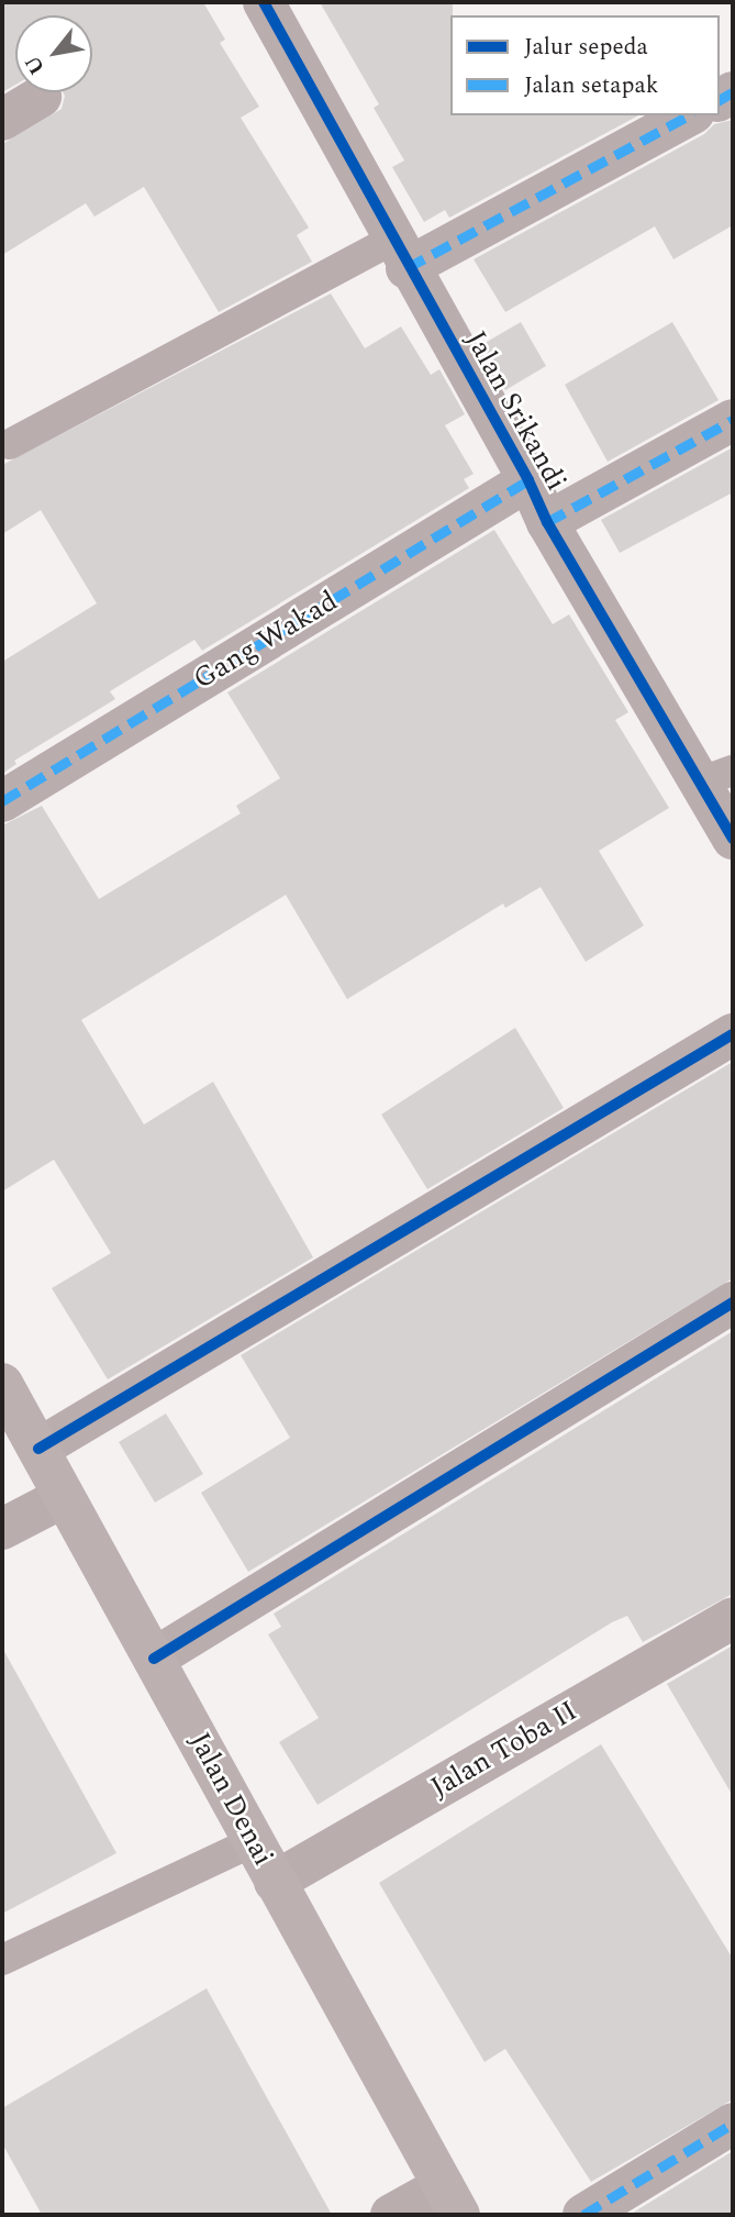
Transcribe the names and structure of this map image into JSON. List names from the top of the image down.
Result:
{
  "streets": {
    "main road": ["Jalan Denai"],
    "street": ["Jalan Srikandi", "Gang Wakad", "Jalan Toba II"]
  },
  "crossings": [
    ["Jalan Srikandi", "Gang Wakad"],
    ["Jalan Toba II", "Jalan Denai"]
  ],
  "legend": ["Jalur sepeda", "Jalan setapak"],
  "north": "bottom left"
}
